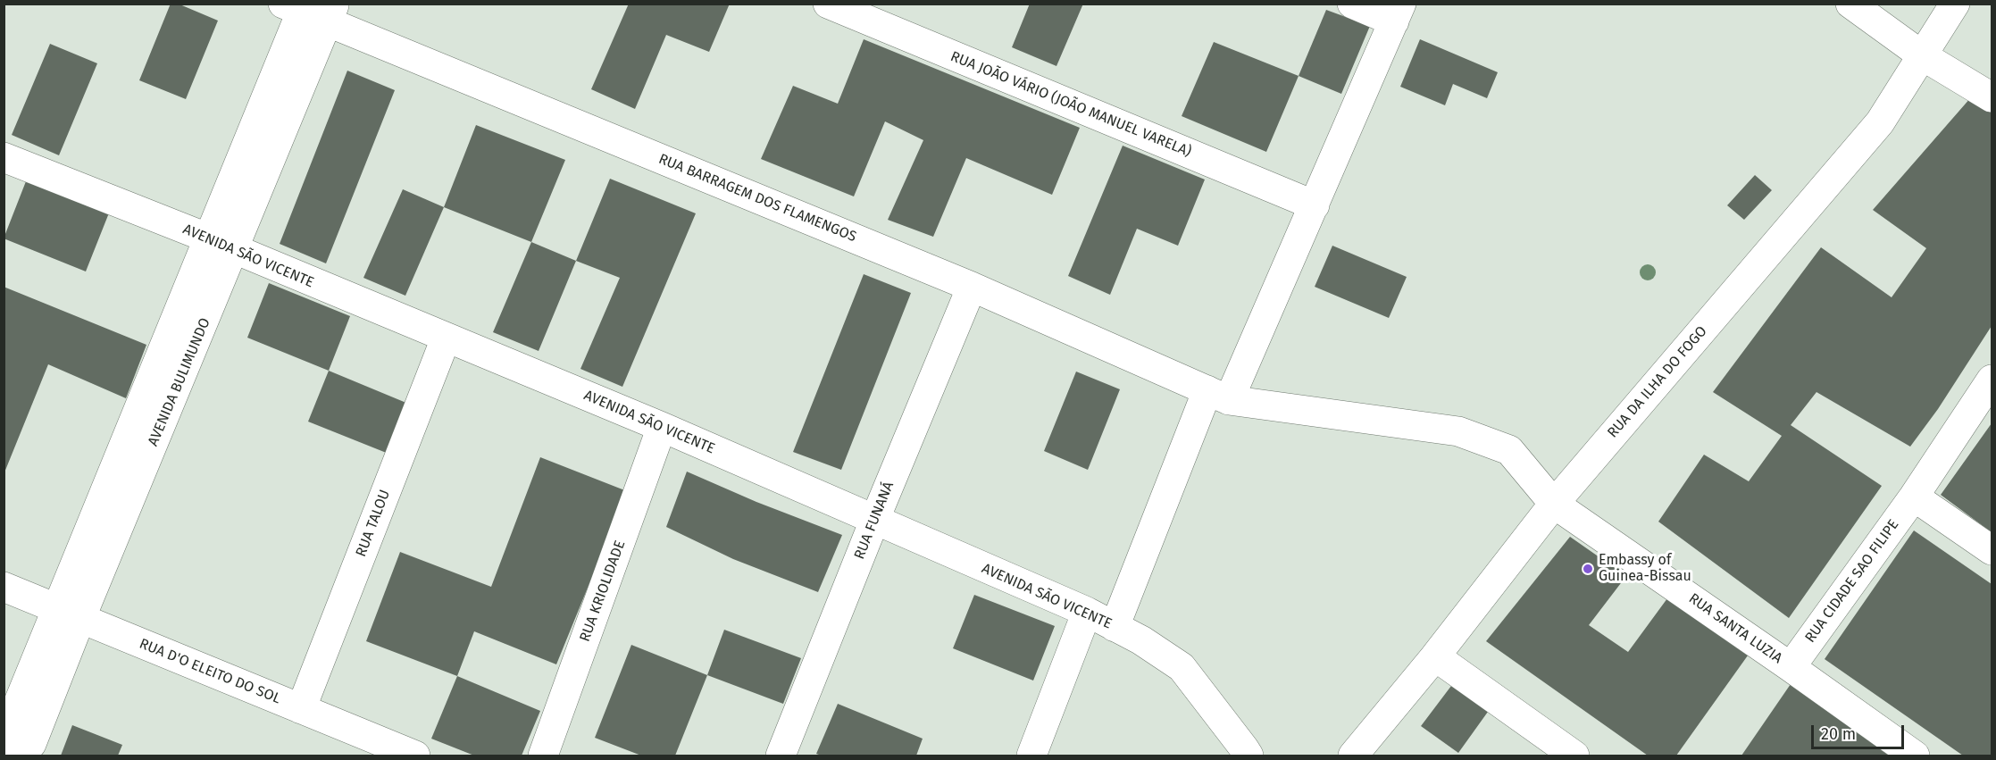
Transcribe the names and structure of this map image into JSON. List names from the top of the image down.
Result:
{
  "streets": {
    "street": [
      "RUA JOÃO VÁRIO (JOÃO MANUEL VARELA)",
      "RUA BARRAGEM DOS FLAMENGOS",
      "AVENIDA SÃO VICENTE",
      "AVENIDA BULIMUNDO",
      "RUA DA ILHA DO FOGO",
      "RUA FUNANÁ",
      "RUA TALOU",
      "RUA CIDADE SAO FILIPE",
      "RUA KRIOLIDADE",
      "RUA SANTA LUZIA",
      "RUA D'O ELEITO DO SOL"
    ]
  },
  "crossings": [
    ["RUA BARRAGEM DOS FLAMENGOS", "AVENIDA BULIMUNDO"],
    ["RUA BARRAGEM DOS FLAMENGOS", "RUA FUNANÁ"],
    ["RUA BARRAGEM DOS FLAMENGOS", "RUA SANTA LUZIA"],
    ["AVENIDA SÃO VICENTE", "AVENIDA BULIMUNDO"],
    ["AVENIDA SÃO VICENTE", "RUA FUNANÁ"],
    ["AVENIDA SÃO VICENTE", "RUA TALOU"],
    ["AVENIDA SÃO VICENTE", "RUA KRIOLIDADE"],
    ["AVENIDA BULIMUNDO", "RUA D'O ELEITO DO SOL"],
    ["RUA DA ILHA DO FOGO", "RUA SANTA LUZIA"],
    ["RUA TALOU", "RUA D'O ELEITO DO SOL"],
    ["RUA CIDADE SAO FILIPE", "RUA SANTA LUZIA"]
  ],
  "places": ["Embassy of Guinea-Bissau"],
  "scale_bar": "20 m"
}
